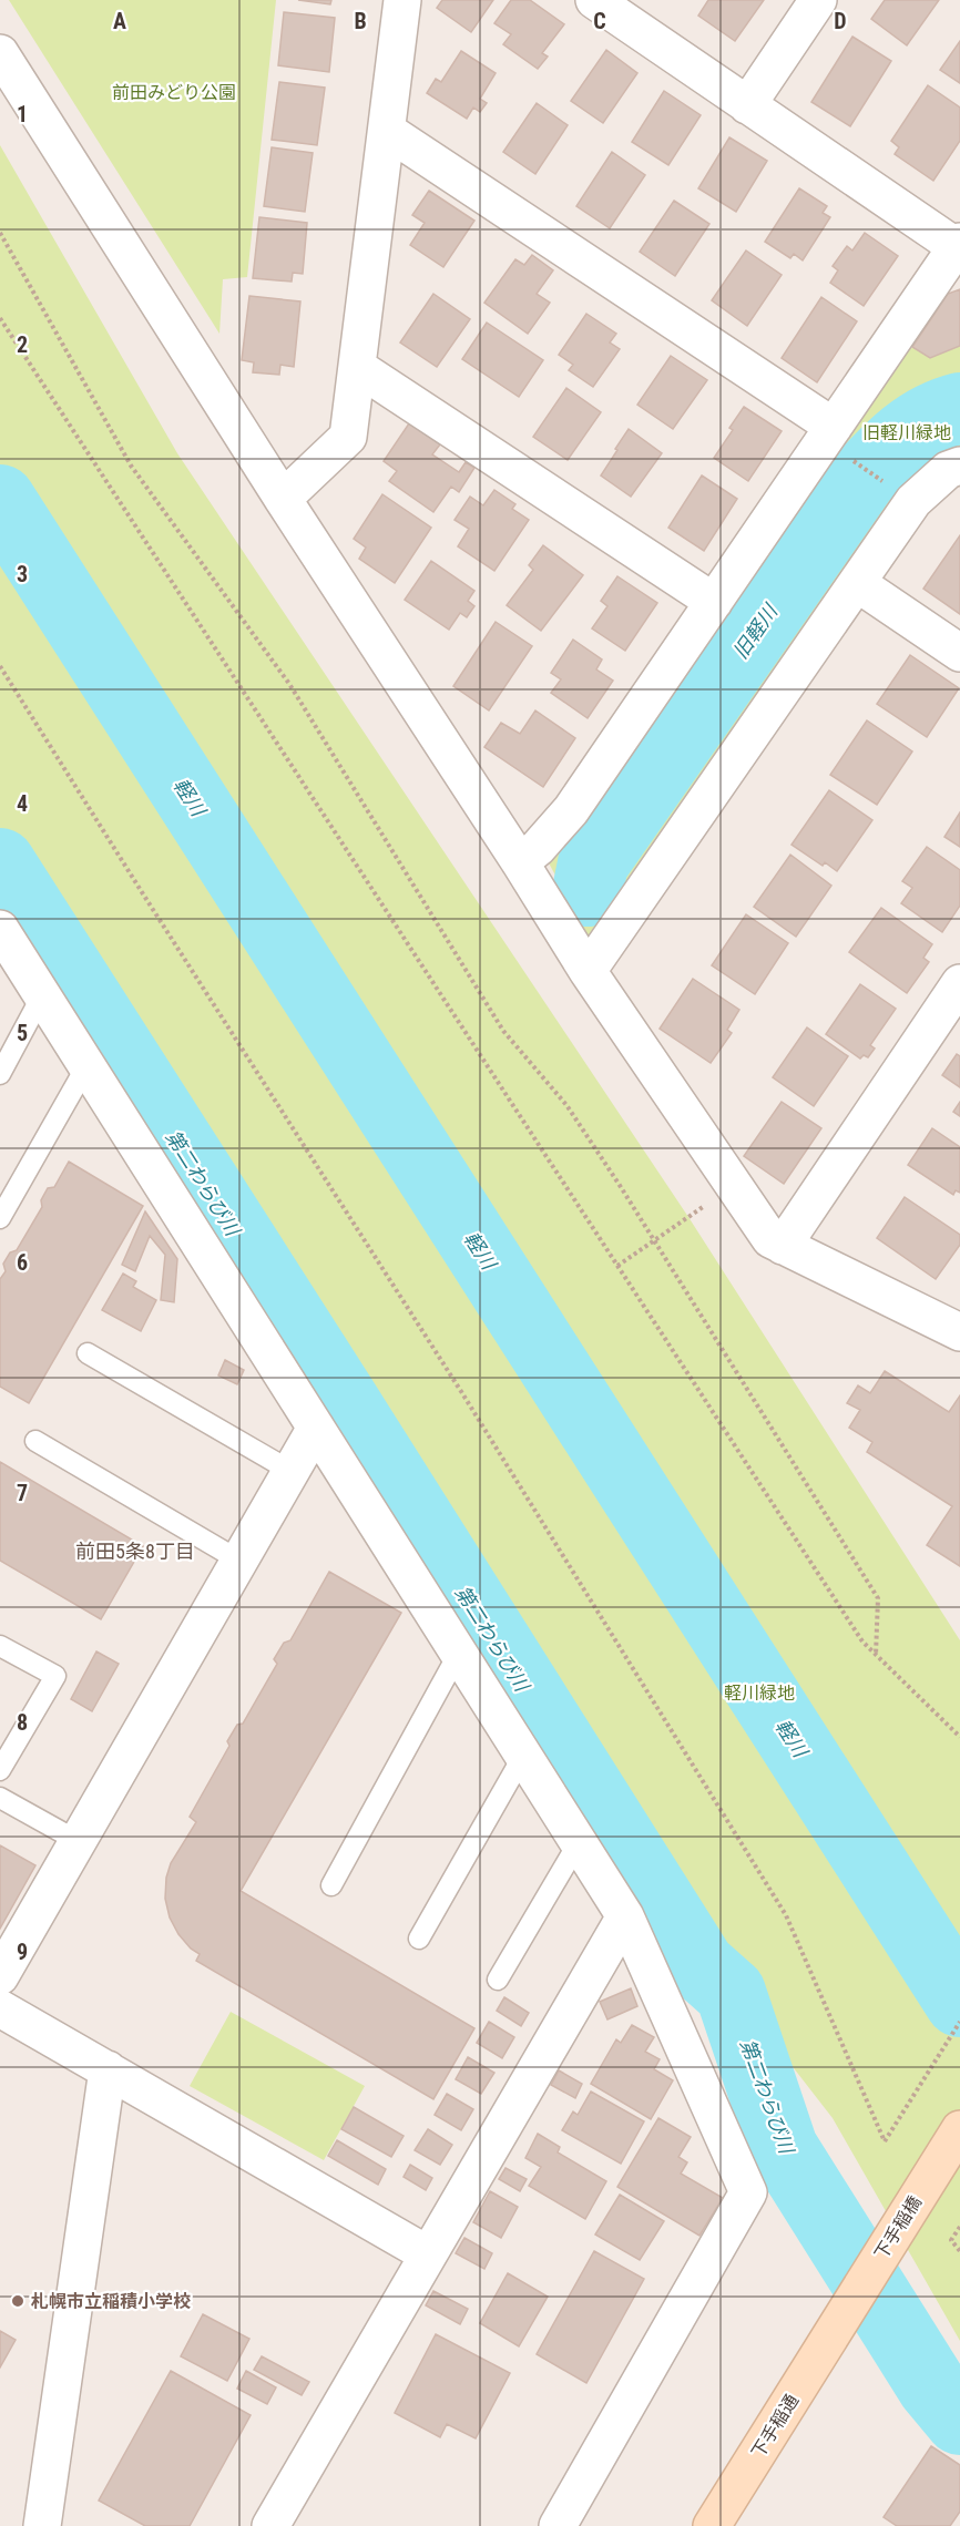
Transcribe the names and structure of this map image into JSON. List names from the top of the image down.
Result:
{
  "streets": {
    "main road": ["下手稲橋", "下手稲通"]
  },
  "crossings": [
    ["下手稲橋", "下手稲通"]
  ],
  "districts": ["前田5条8丁目"],
  "water": ["旧軽川", "軽川", "第二わらび川"],
  "parks": ["前田みどり公園", "旧軽川緑地", "軽川緑地"],
  "places": ["札幌市立稲積小学校"],
  "grid": {
    "columns": [
      "A",
      "B",
      "C",
      "D"
    ],
    "rows": [
      "1",
      "2",
      "3",
      "4",
      "5",
      "6",
      "7",
      "8",
      "9"
    ]
  }
}
